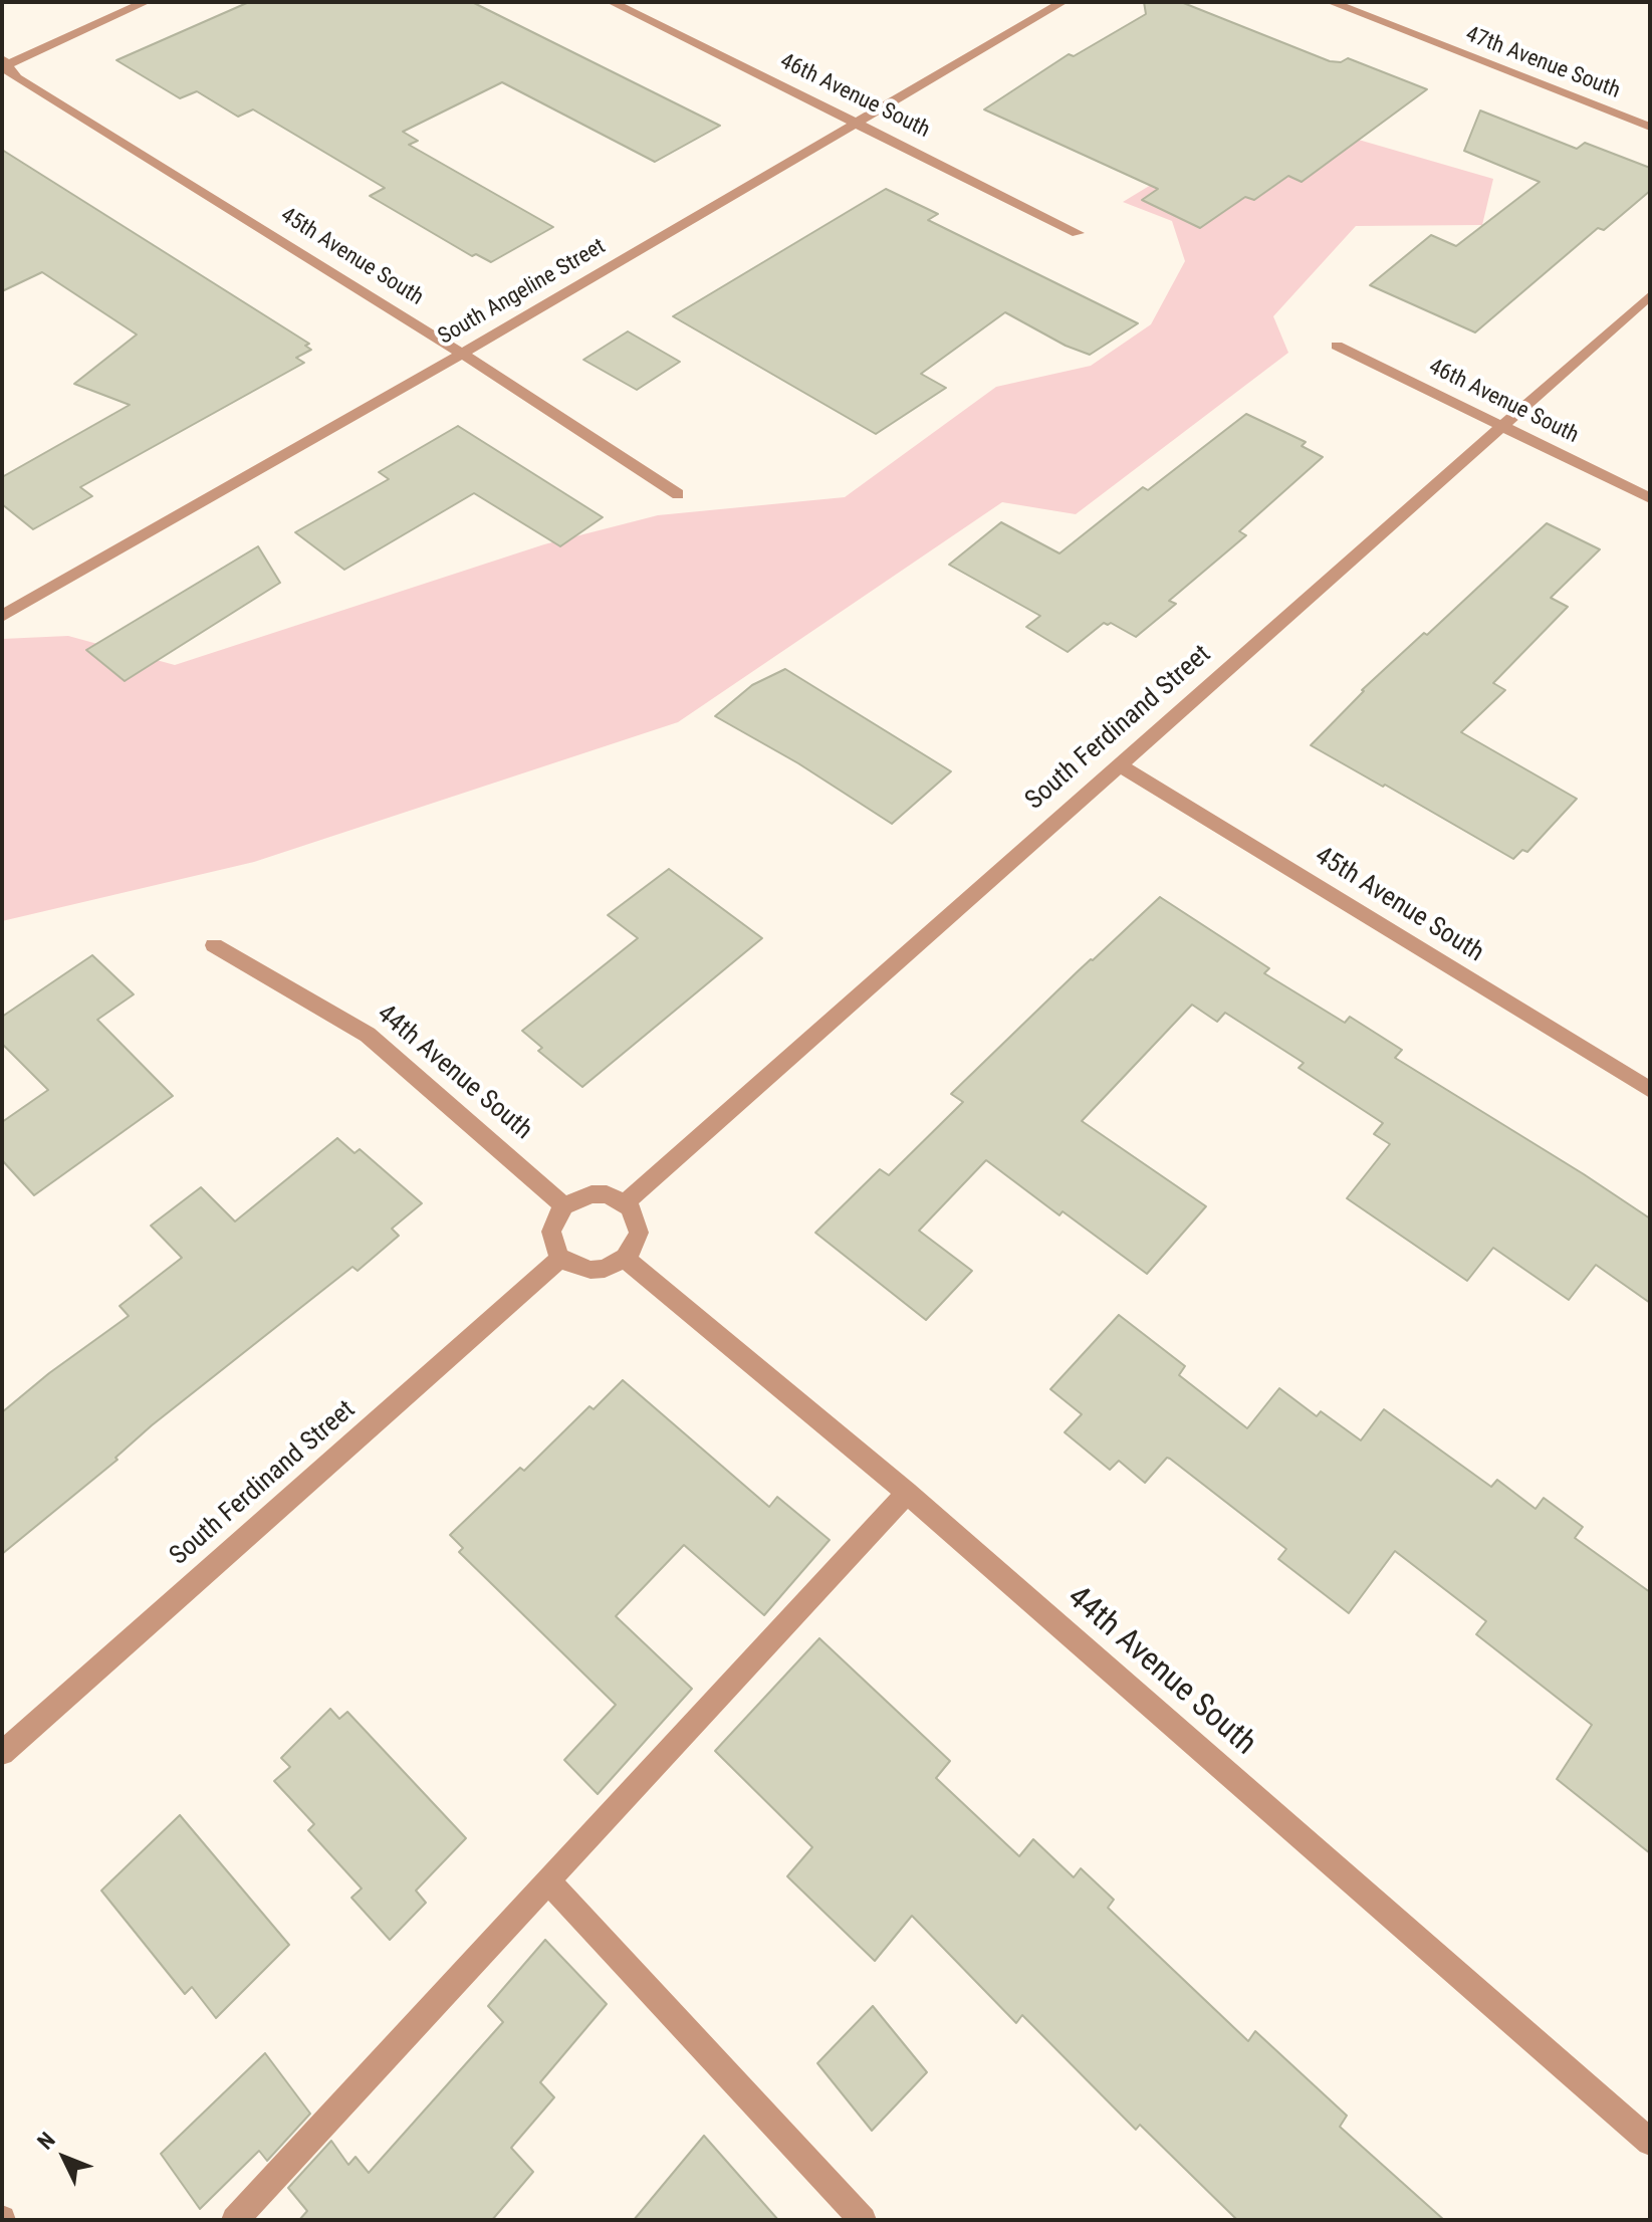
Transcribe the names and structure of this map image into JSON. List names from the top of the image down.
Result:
{
  "streets": {
    "street": [
      "47th Avenue South",
      "46th Avenue South",
      "45th Avenue South",
      "South Angeline Street",
      "South Ferdinand Street",
      "44th Avenue South"
    ]
  },
  "crossings": [
    ["46th Avenue South", "South Angeline Street"],
    ["46th Avenue South", "South Ferdinand Street"],
    ["45th Avenue South", "South Angeline Street"],
    ["45th Avenue South", "South Ferdinand Street"],
    ["South Ferdinand Street", "44th Avenue South"]
  ],
  "north": "top left"
}
